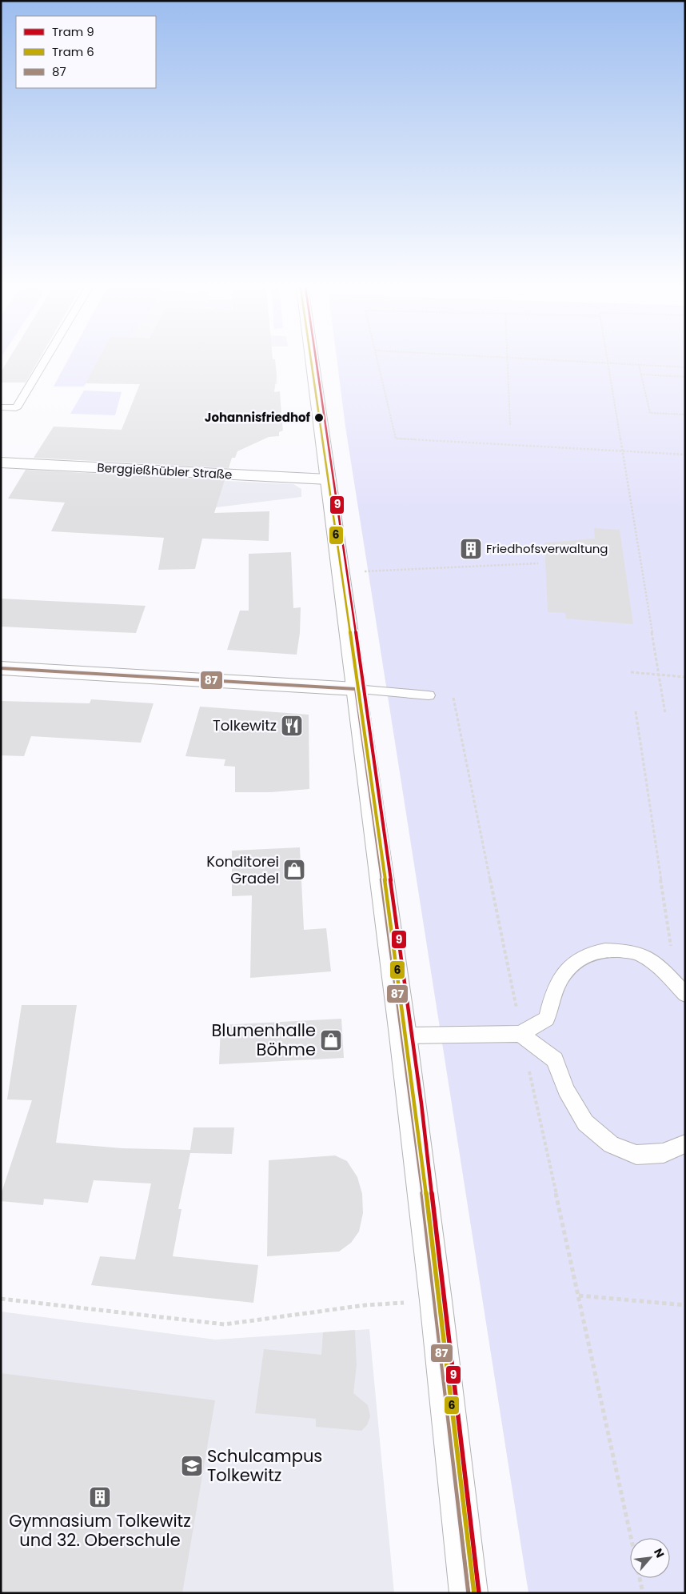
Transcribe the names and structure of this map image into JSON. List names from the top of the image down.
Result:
{
  "streets": {
    "main road": ["Berggießhübler Straße"]
  },
  "places": {
    "other": ["Johannisfriedhof"],
    "building": ["Friedhofsverwaltung", "Gymnasium Tolkewitz und 32. Oberschule"],
    "restaurant": ["Tolkewitz"],
    "shop": ["Konditorei Gradel", "Blumenhalle Böhme"],
    "school or university": ["Schulcampus Tolkewitz"]
  },
  "lines": ["tram line 9", "tram line 6", "transit line 87"],
  "legend": ["Tram 9", "Tram 6", "87"],
  "north": "top right"
}
